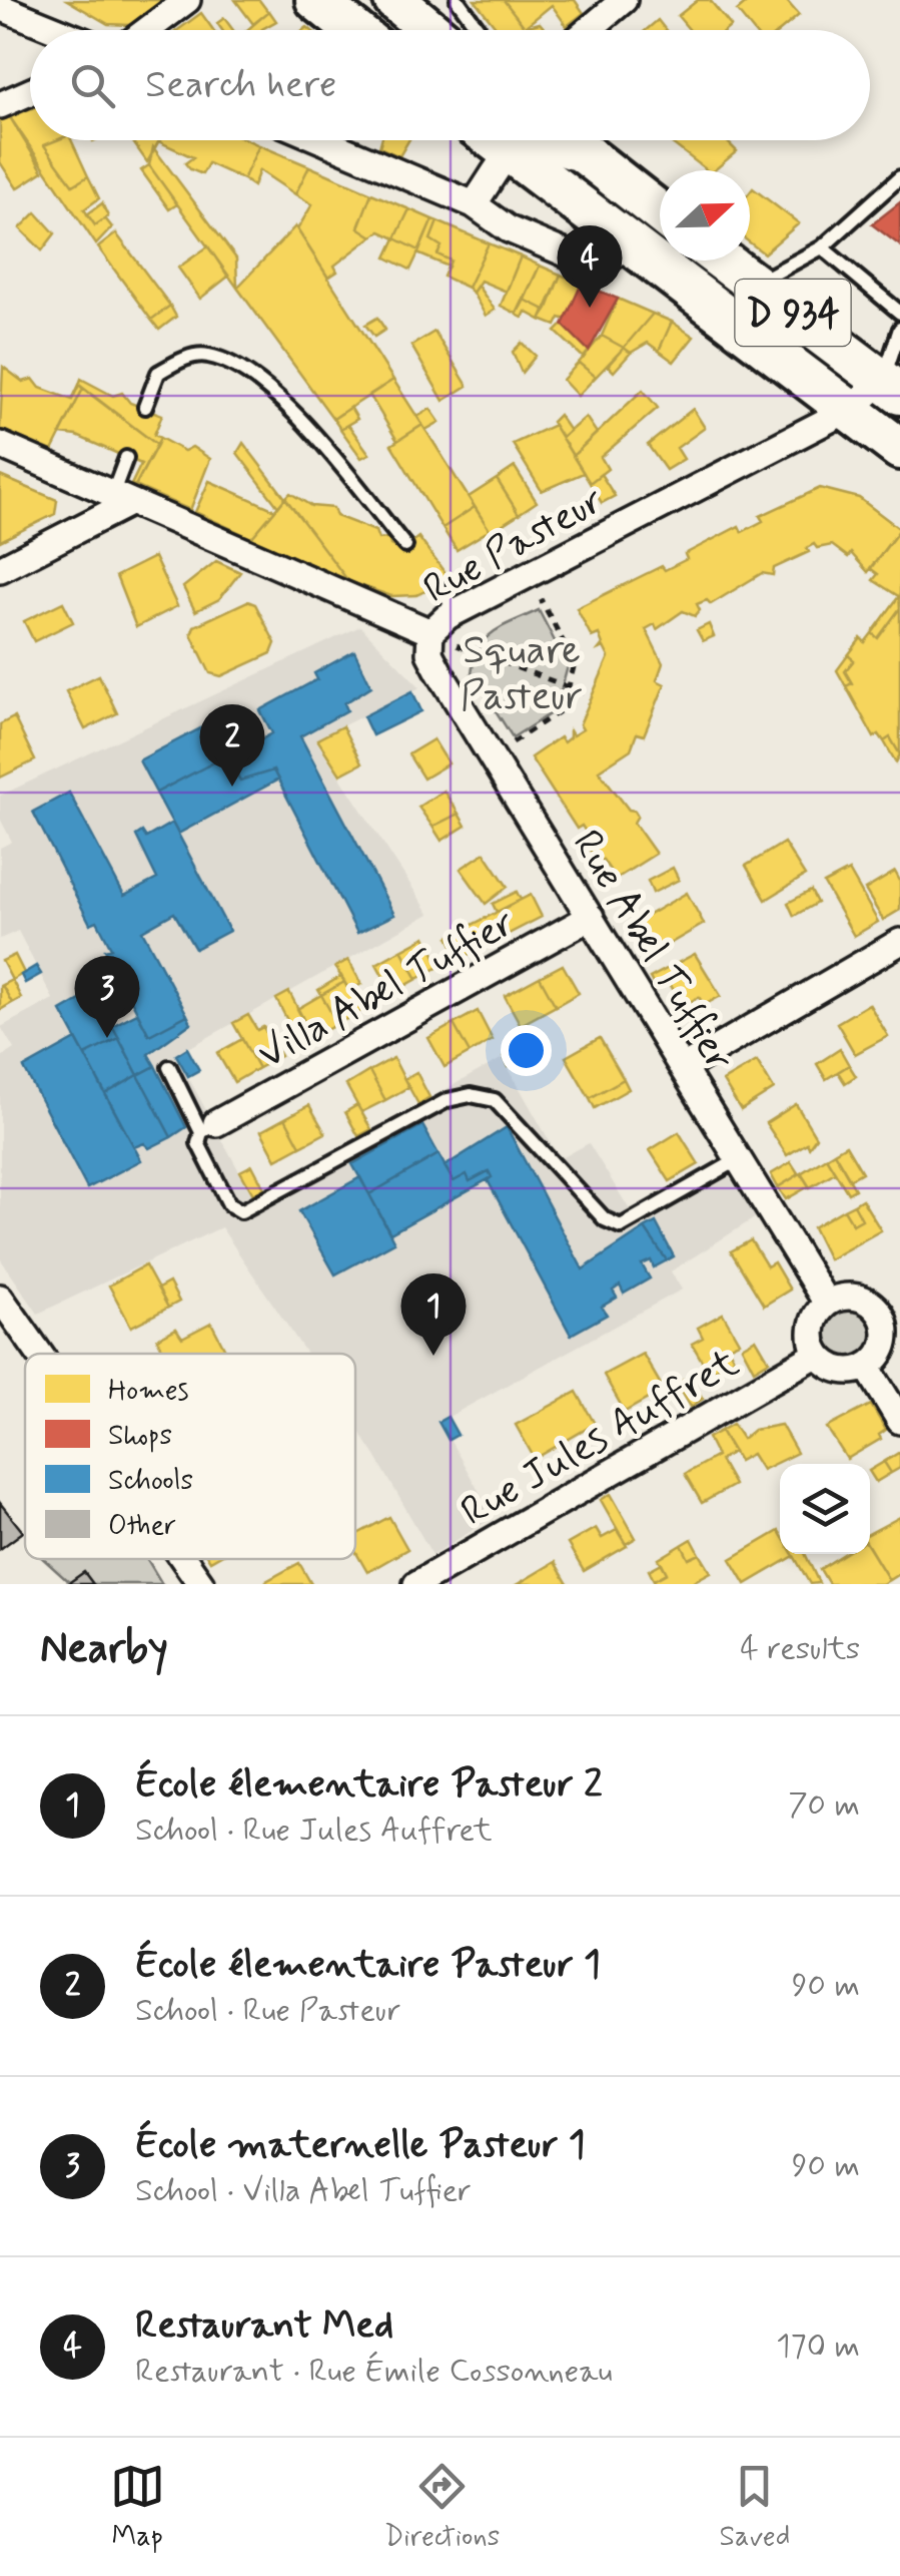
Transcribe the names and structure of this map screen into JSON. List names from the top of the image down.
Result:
{
  "streets": {
    "main road": ["D 934"],
    "street": [
      "Rue Pasteur",
      "Rue Abel Tuffier",
      "Villa Abel Tuffier",
      "Rue Jules Auffret"
    ]
  },
  "crossings": [
    ["D 934", "Rue Pasteur"],
    ["Rue Pasteur", "Rue Abel Tuffier"],
    ["Rue Abel Tuffier", "Villa Abel Tuffier"],
    ["Rue Abel Tuffier", "Rue Jules Auffret"]
  ],
  "parks": ["Square Pasteur"],
  "legend": [
    "Homes",
    "Shops",
    "Schools",
    "Other"
  ],
  "north": "right",
  "page": {
    "search": "Search here",
    "pins": [
      "4",
      "2",
      "3",
      "1"
    ],
    "heading": ["Nearby", "4 results"],
    "list": [
      {
        "mark": "1",
        "name": "École élementaire Pasteur 2",
        "note": "School · Rue Jules Auffret",
        "value": "70 m"
      },
      {
        "mark": "2",
        "name": "École élementaire Pasteur 1",
        "note": "School · Rue Pasteur",
        "value": "90 m"
      },
      {
        "mark": "3",
        "name": "École maternelle Pasteur 1",
        "note": "School · Villa Abel Tuffier",
        "value": "90 m"
      },
      {
        "mark": "4",
        "name": "Restaurant Med",
        "note": "Restaurant · Rue Émile Cossonneau",
        "value": "170 m"
      }
    ],
    "nav": ["Map", "Directions", "Saved"]
  }
}
